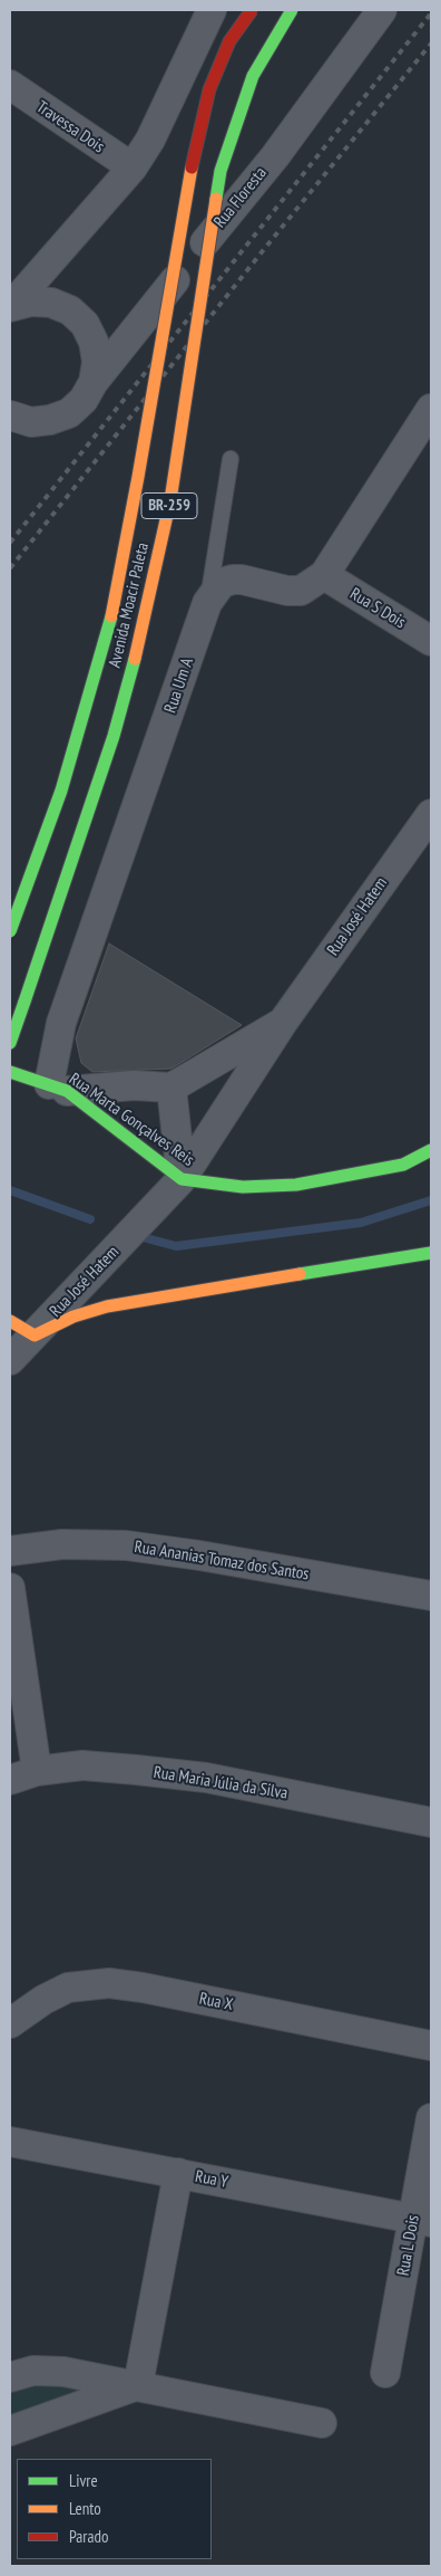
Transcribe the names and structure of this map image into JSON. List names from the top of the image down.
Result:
{
  "streets": {
    "main road": ["BR-259", "Avenida Moacir Paleta", "Rua Marta Gonçalves Reis"],
    "street": [
      "Travessa Dois",
      "Rua Floresta",
      "Rua S Dois",
      "Rua Um A",
      "Rua José Hatem",
      "Rua Ananias Tomaz dos Santos",
      "Rua Maria Júlia da Silva",
      "Rua X",
      "Rua Y",
      "Rua L Dois"
    ]
  },
  "crossings": [
    ["Travessa Dois", "Rua Floresta"],
    ["Rua S Dois", "Rua Um A"],
    ["Rua Um A", "Rua Marta Gonçalves Reis"],
    ["Rua José Hatem", "Rua Marta Gonçalves Reis"],
    ["Rua Y", "Rua L Dois"]
  ],
  "legend": ["Livre", "Lento", "Parado"]
}
